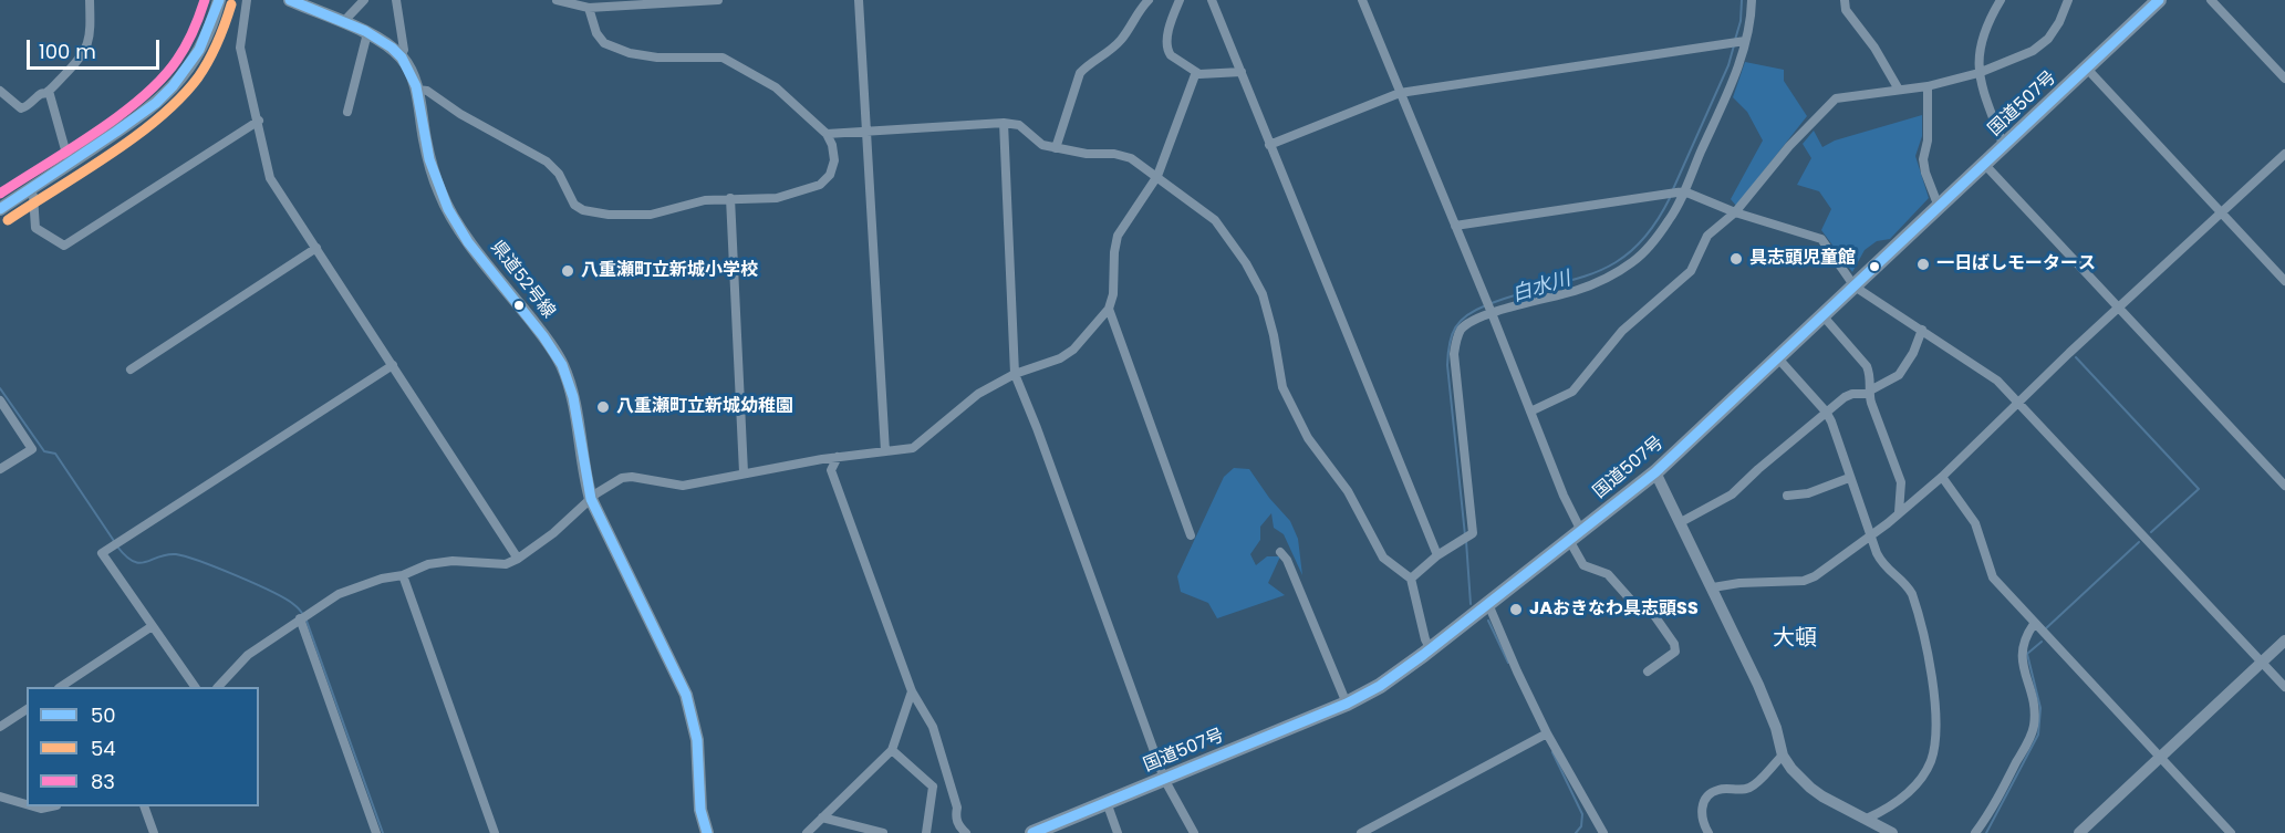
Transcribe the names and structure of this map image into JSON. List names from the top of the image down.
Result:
{
  "streets": {
    "highway": ["国道507号"],
    "main road": ["県道52号線"]
  },
  "districts": ["大頓"],
  "water": ["白水川"],
  "places": [
    "具志頭児童館",
    "一日ばしモータース",
    "八重瀬町立新城小学校",
    "八重瀬町立新城幼稚園",
    "JAおきなわ具志頭SS"
  ],
  "lines": ["transit line 50", "transit line 83", "transit line 54"],
  "legend": ["50", "54", "83"],
  "scale_bar": "100 m"
}
